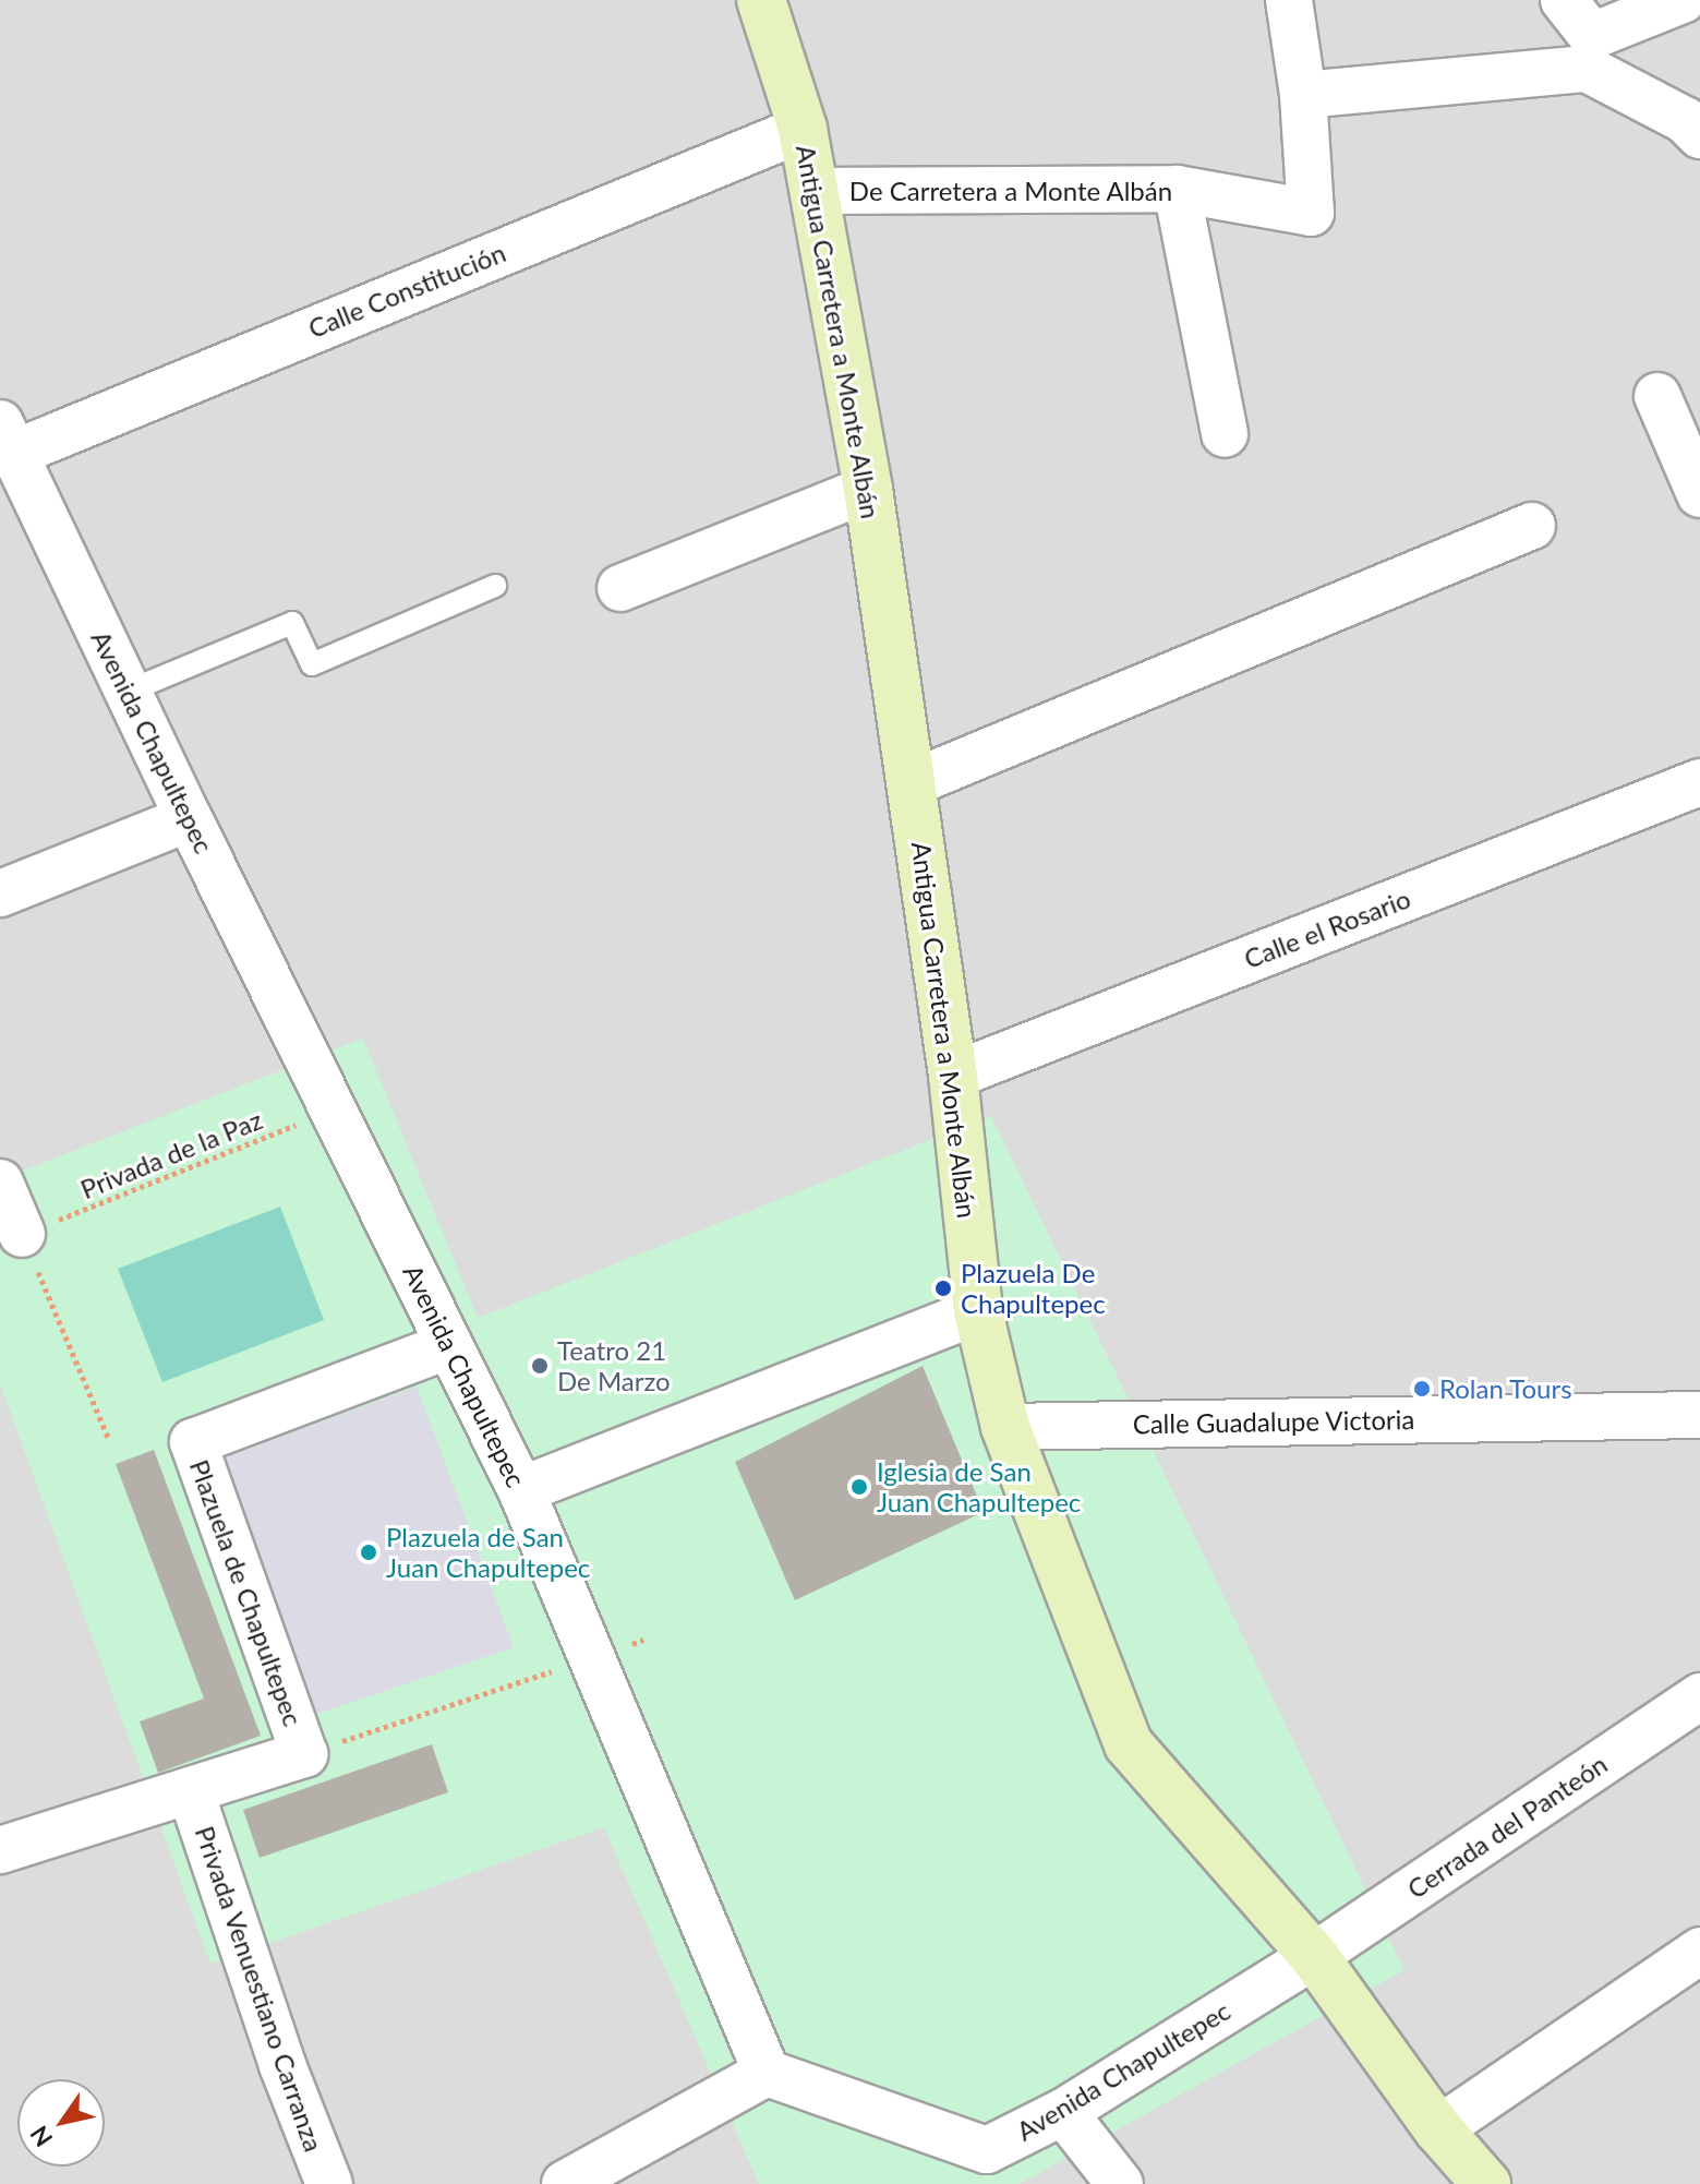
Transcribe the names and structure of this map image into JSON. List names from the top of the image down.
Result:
{
  "streets": {
    "street": [
      "De Carretera a Monte Albán",
      "Calle Constitución",
      "Antigua Carretera a Monte Albán",
      "Avenida Chapultepec",
      "Calle el Rosario",
      "Calle Guadalupe Victoria",
      "Plazuela de Chapultepec",
      "Cerrada del Panteón",
      "Privada Venuestiano Carranza"
    ],
    "path": ["Privada de la Paz"]
  },
  "crossings": [
    ["De Carretera a Monte Albán", "Antigua Carretera a Monte Albán"],
    ["Calle Constitución", "Antigua Carretera a Monte Albán"],
    ["Calle Constitución", "Avenida Chapultepec"],
    ["Antigua Carretera a Monte Albán", "Avenida Chapultepec"],
    ["Antigua Carretera a Monte Albán", "Calle el Rosario"],
    ["Antigua Carretera a Monte Albán", "Calle Guadalupe Victoria"],
    ["Antigua Carretera a Monte Albán", "Cerrada del Panteón"],
    ["Avenida Chapultepec", "Privada de la Paz"],
    ["Avenida Chapultepec", "Plazuela de Chapultepec"],
    ["Avenida Chapultepec", "Cerrada del Panteón"]
  ],
  "places": [
    "Plazuela De Chapultepec",
    "Teatro 21 De Marzo",
    "Rolan Tours",
    "Iglesia de San Juan Chapultepec",
    "Plazuela de San Juan Chapultepec"
  ],
  "north": "bottom left"
}
